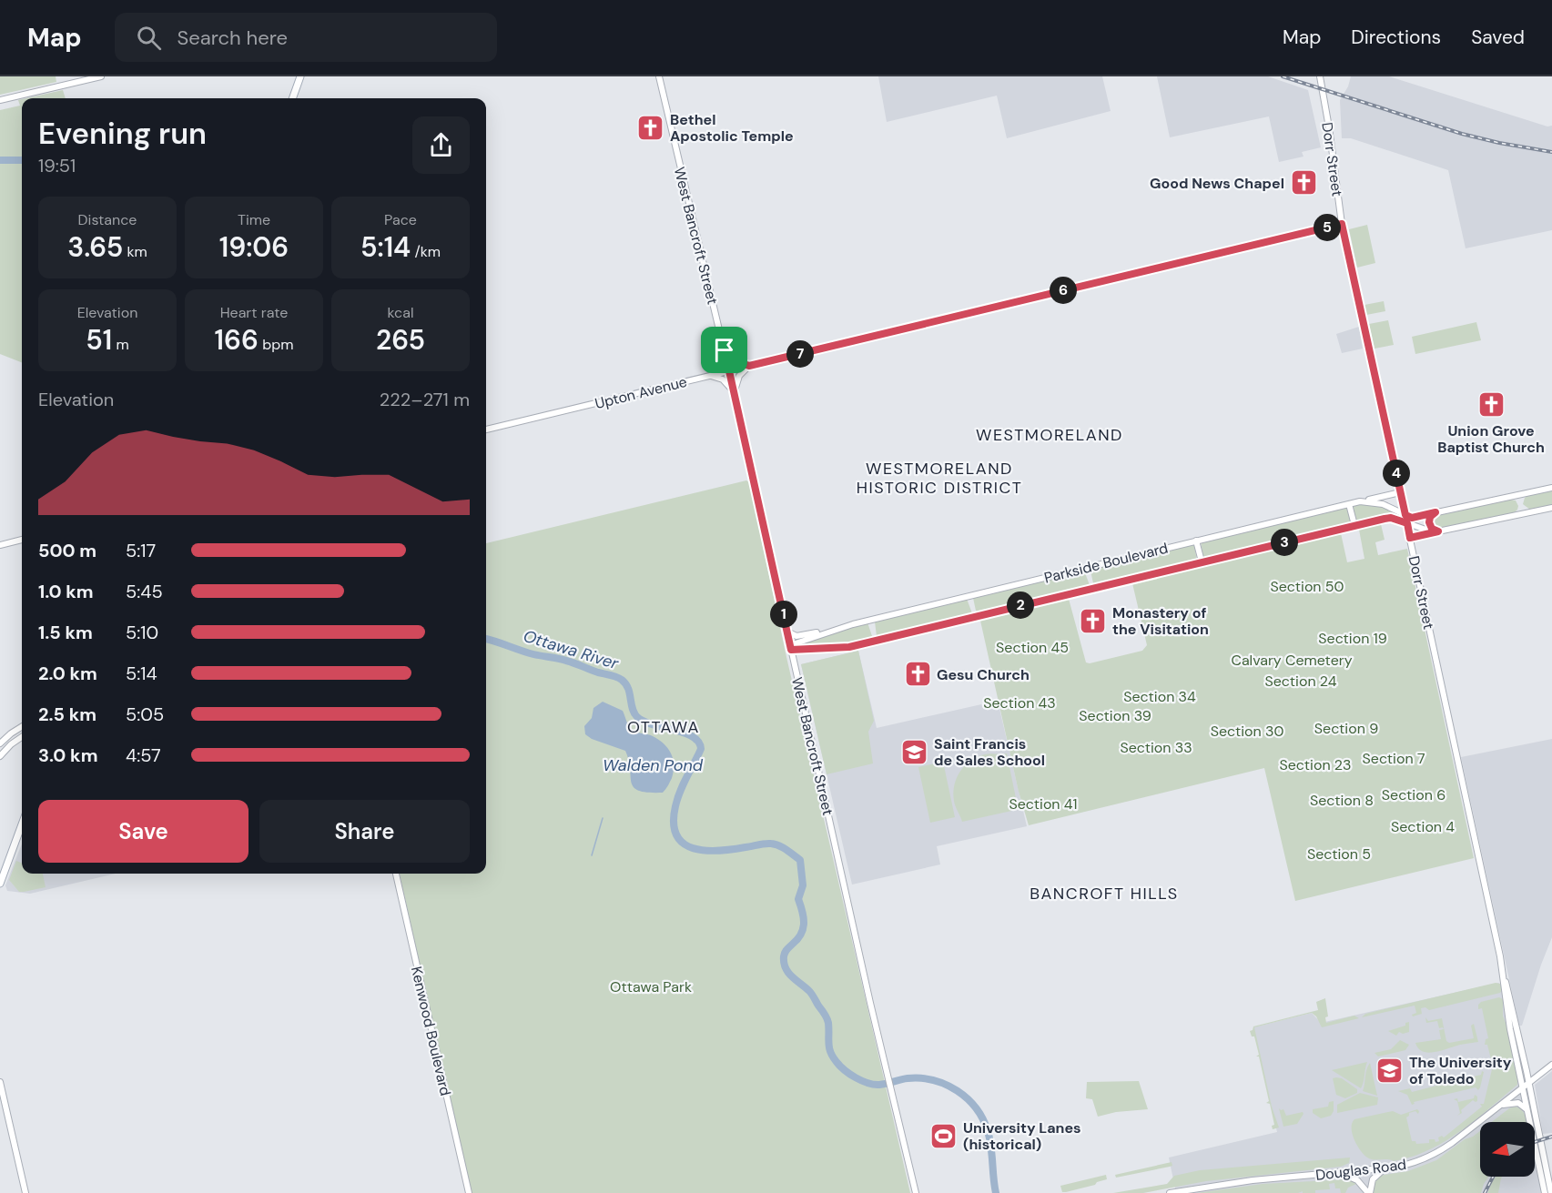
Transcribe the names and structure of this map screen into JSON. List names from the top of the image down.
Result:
{
  "streets": {
    "street": [
      "Dorr Street",
      "West Bancroft Street",
      "Upton Avenue",
      "Parkside Boulevard",
      "Kenwood Boulevard",
      "Douglas Road"
    ]
  },
  "crossings": [
    ["Dorr Street", "Upton Avenue"],
    ["Dorr Street", "Parkside Boulevard"],
    ["Dorr Street", "Douglas Road"],
    ["West Bancroft Street", "Upton Avenue"],
    ["West Bancroft Street", "Parkside Boulevard"]
  ],
  "districts": [
    "WESTMORELAND",
    "WESTMORELAND HISTORIC DISTRICT",
    "OTTAWA",
    "BANCROFT HILLS"
  ],
  "water": ["Ottawa River", "Walden Pond"],
  "parks": [
    "Section 50",
    "Section 19",
    "Section 45",
    "Calvary Cemetery",
    "Section 24",
    "Section 34",
    "Section 43",
    "Section 39",
    "Section 9",
    "Section 30",
    "Section 33",
    "Section 7",
    "Section 23",
    "Section 6",
    "Section 8",
    "Section 41",
    "Section 4",
    "Section 5",
    "Ottawa Park"
  ],
  "places": {
    "church": [
      "Bethel Apostolic Temple",
      "Good News Chapel",
      "Union Grove Baptist Church",
      "Monastery of the Visitation",
      "Gesu Church"
    ],
    "school or university": ["Saint Francis de Sales School", "The University of Toledo"],
    "sports": ["University Lanes (historical)"]
  },
  "north": "left",
  "page": {
    "header": "Map",
    "search": "Search here",
    "nav": ["Map", "Directions", "Saved"],
    "heading": ["Evening run", "19:51"],
    "stats": [
      ["Distance", "3.65 km"],
      ["Time", "19:06"],
      ["Pace", "5:14 /km"],
      ["Elevation", "51 m"],
      ["Heart rate", "166 bpm"],
      ["kcal", "265"]
    ],
    "pins": [
      "5",
      "6",
      "7",
      "4",
      "3",
      "2",
      "1"
    ],
    "chart": ["Elevation", "222–271 m"],
    "list": [
      {
        "name": "500 m",
        "note": "5:17"
      },
      {
        "name": "1.0 km",
        "note": "5:45"
      },
      {
        "name": "1.5 km",
        "note": "5:10"
      },
      {
        "name": "2.0 km",
        "note": "5:14"
      },
      {
        "name": "2.5 km",
        "note": "5:05"
      },
      {
        "name": "3.0 km",
        "note": "4:57"
      }
    ],
    "buttons": ["Save", "Share"]
  }
}
